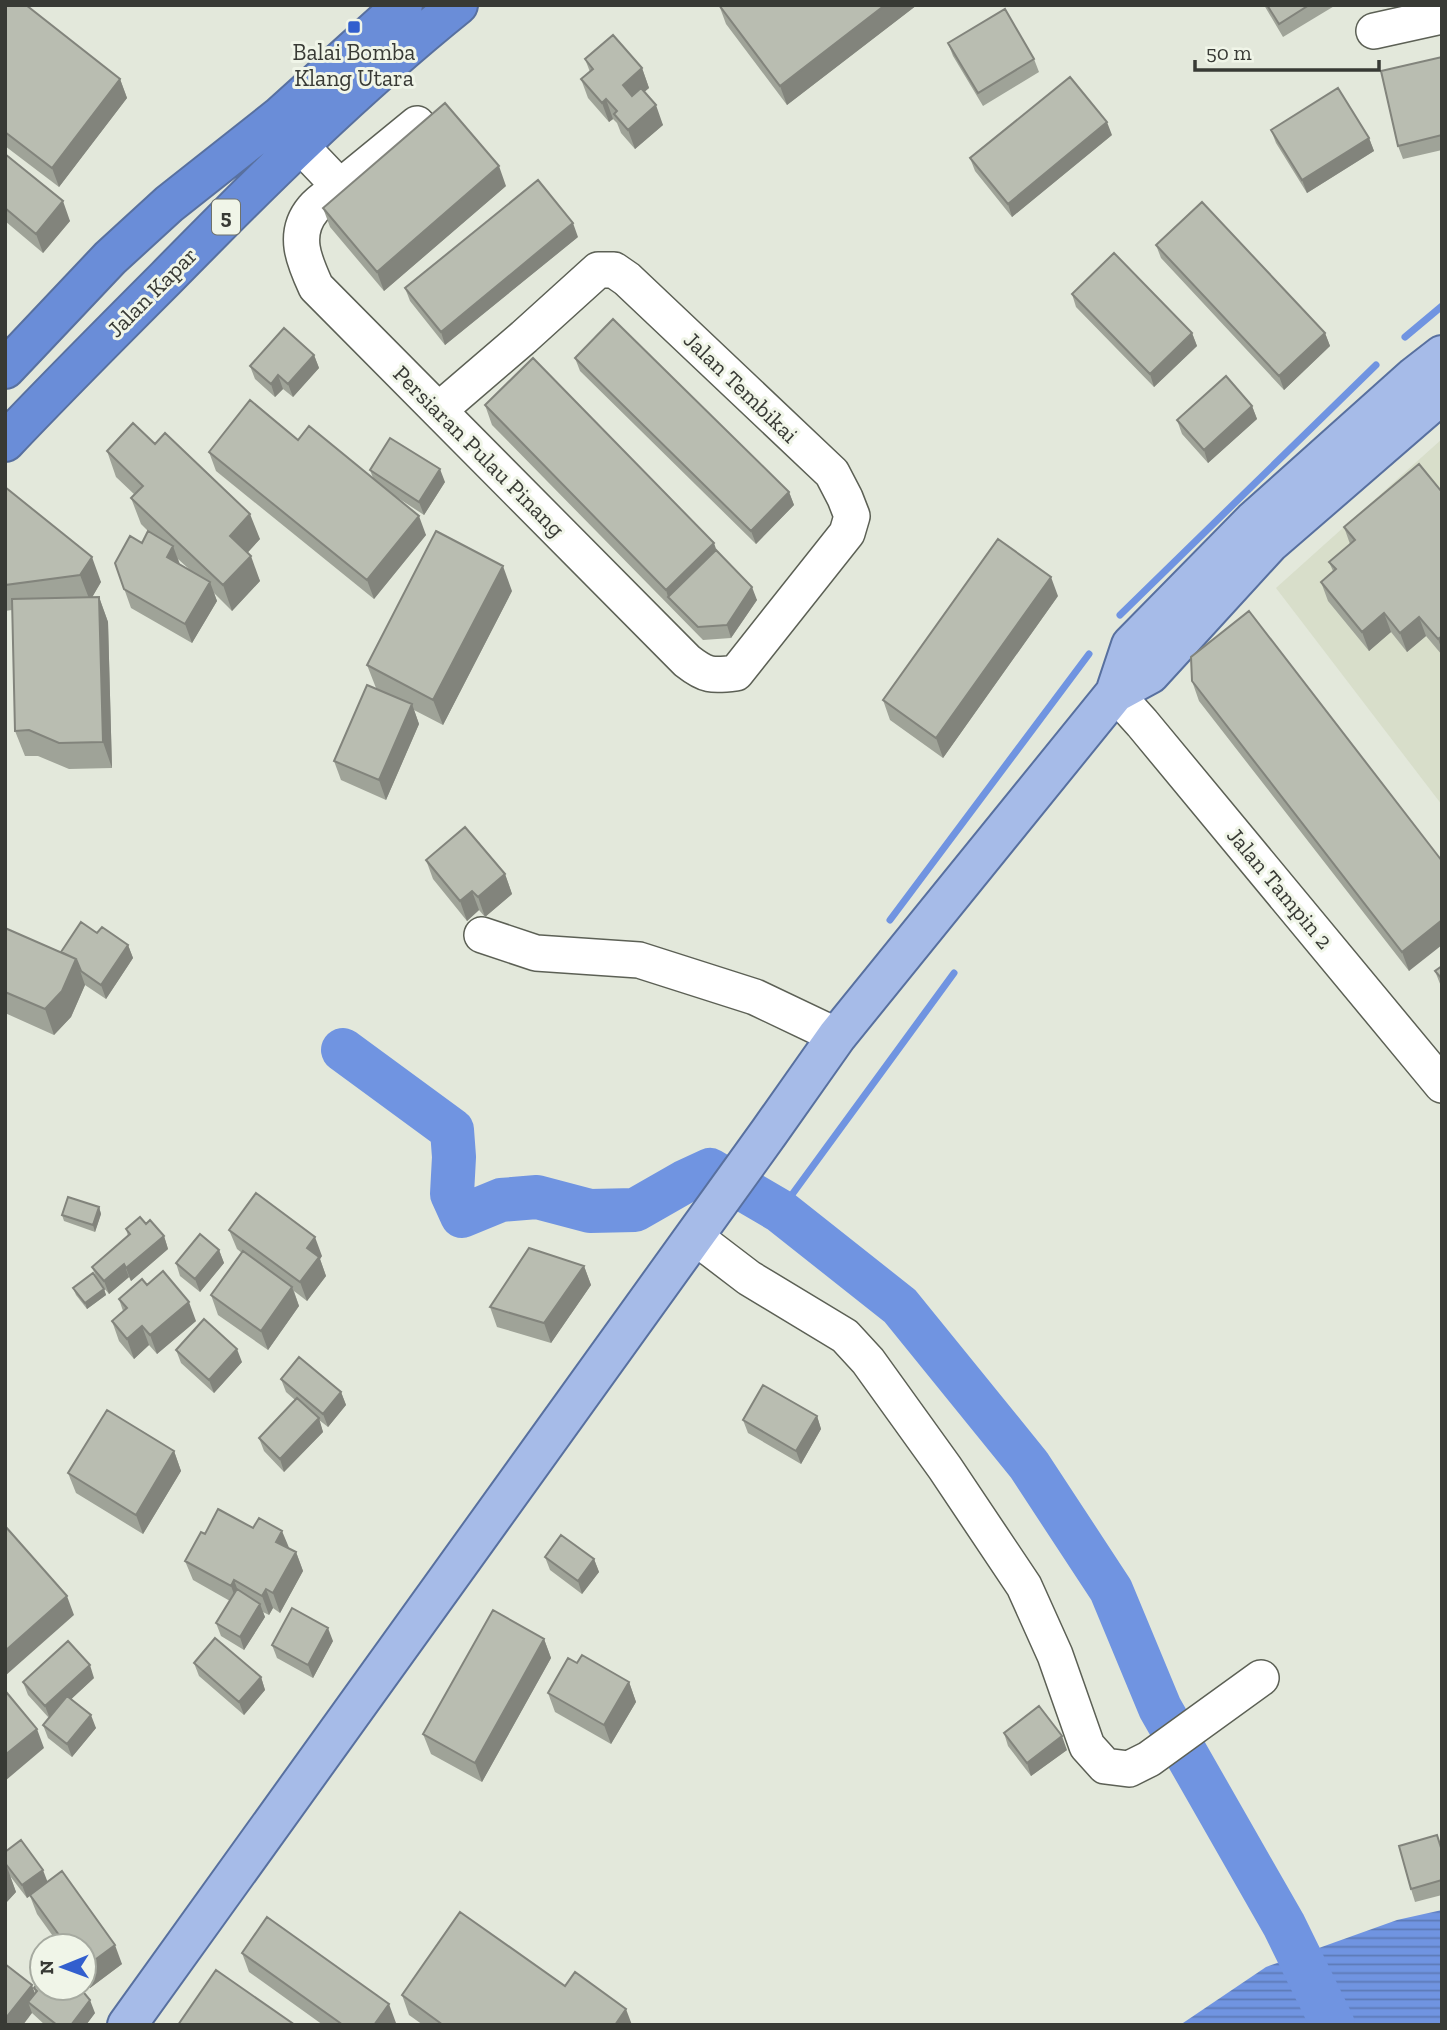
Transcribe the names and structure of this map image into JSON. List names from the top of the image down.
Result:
{
  "streets": {
    "highway": ["5", "Jalan Kapar"],
    "street": ["Jalan Tembikai", "Persiaran Pulau Pinang", "Jalan Tampin 2"]
  },
  "crossings": [
    ["Jalan Tembikai", "Persiaran Pulau Pinang"]
  ],
  "places": {
    "transit": ["Balai Bomba Klang Utara"]
  },
  "scale_bar": "50 m",
  "north": "left"
}
